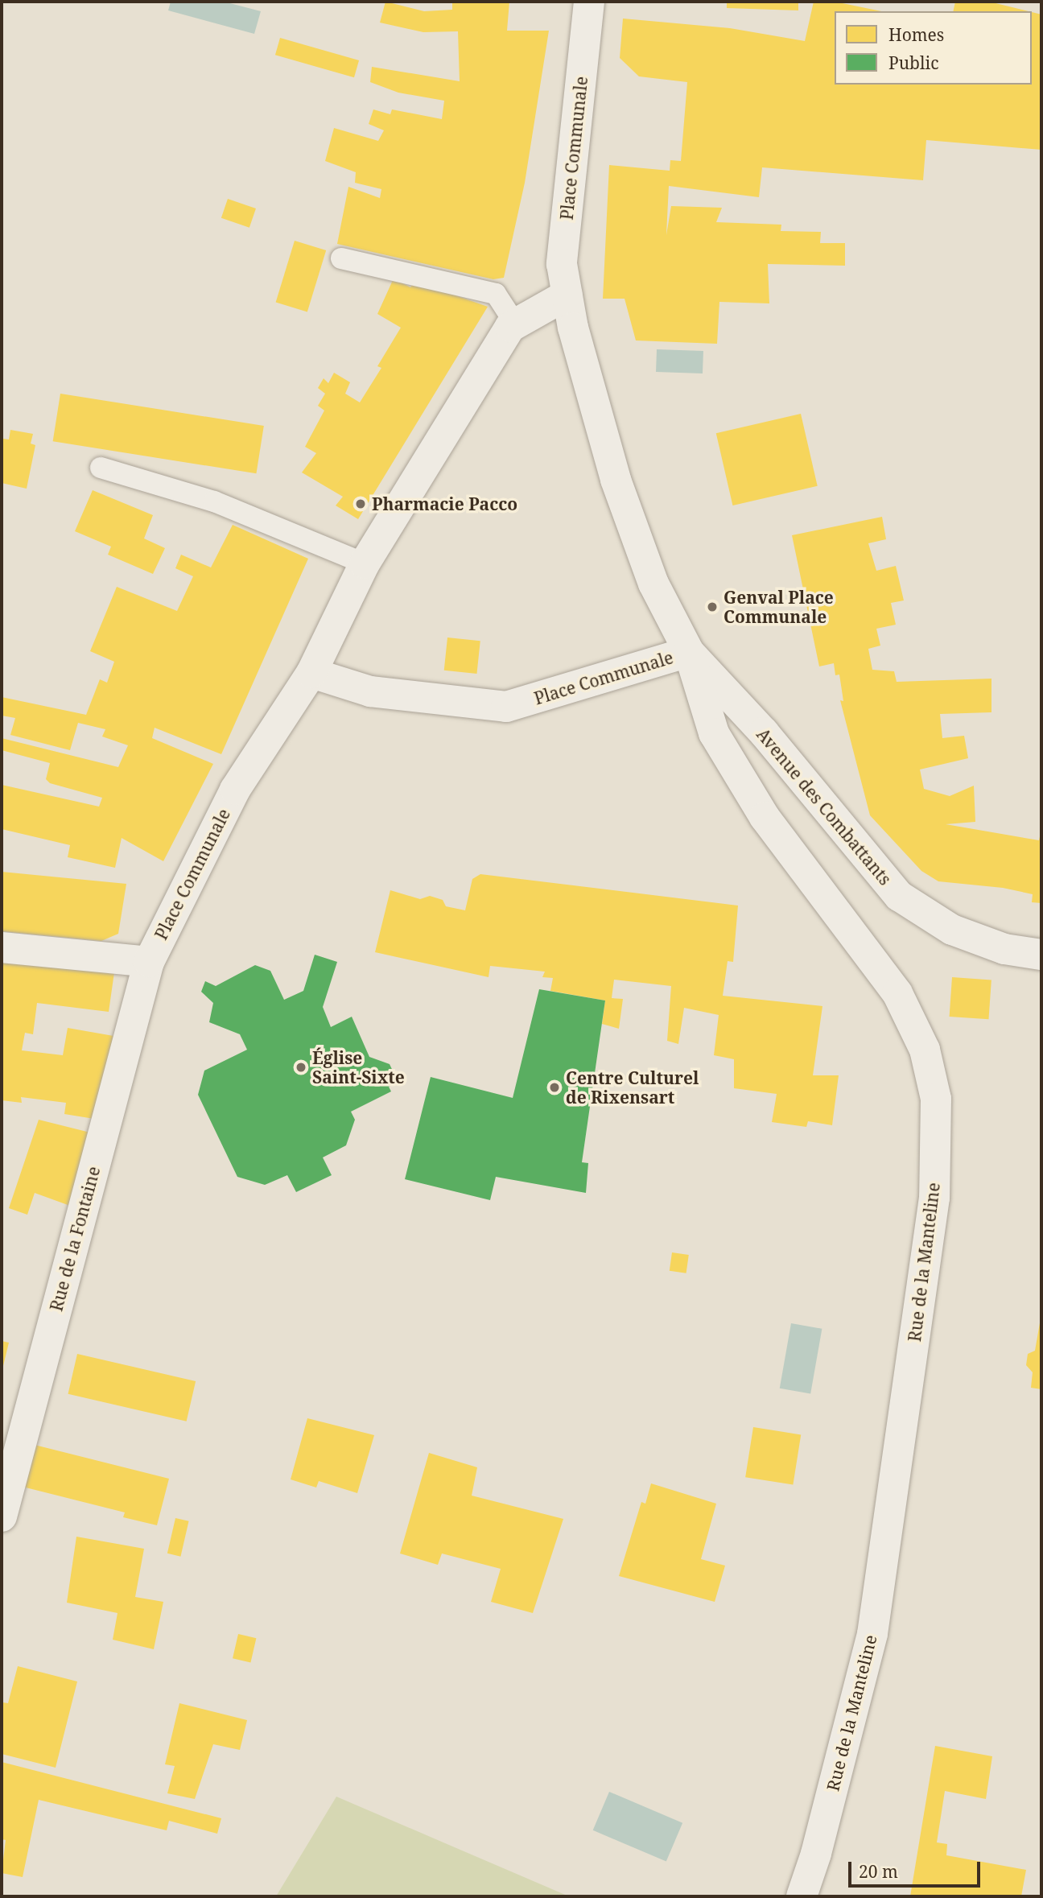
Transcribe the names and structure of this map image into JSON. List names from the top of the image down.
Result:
{
  "streets": {
    "street": [
      "Place Communale",
      "Avenue des Combattants",
      "Rue de la Fontaine",
      "Rue de la Manteline"
    ]
  },
  "crossings": [
    ["Place Communale", "Avenue des Combattants"],
    ["Place Communale", "Rue de la Fontaine"],
    ["Place Communale", "Rue de la Manteline"],
    ["Avenue des Combattants", "Rue de la Manteline"]
  ],
  "places": [
    "Pharmacie Pacco",
    "Genval Place Communale",
    "Église Saint-Sixte",
    "Centre Culturel de Rixensart"
  ],
  "legend": ["Homes", "Public"],
  "scale_bar": "20 m"
}
